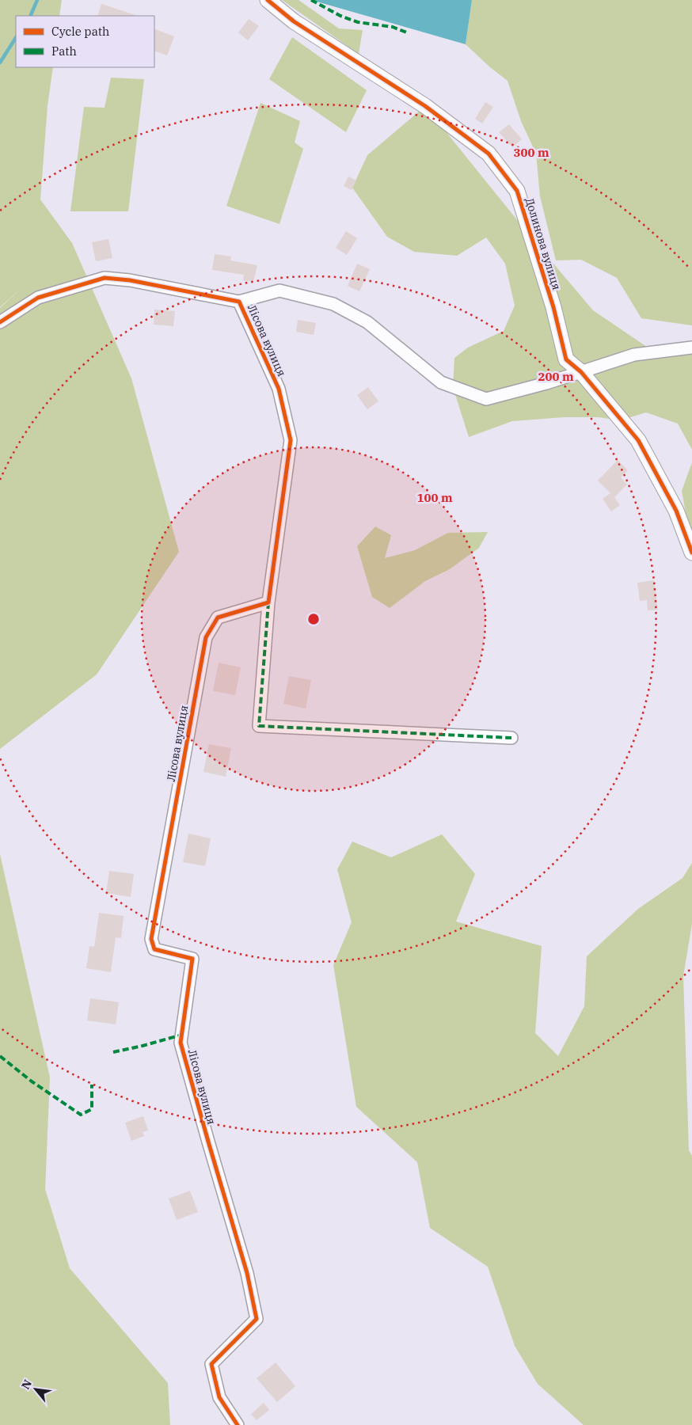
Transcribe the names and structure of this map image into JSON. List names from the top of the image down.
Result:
{
  "streets": {
    "street": ["Долинова вулиця", "Лісова вулиця"]
  },
  "legend": ["Cycle path", "Path"],
  "north": "top left",
  "rings": ["300 m", "200 m", "100 m"]
}
